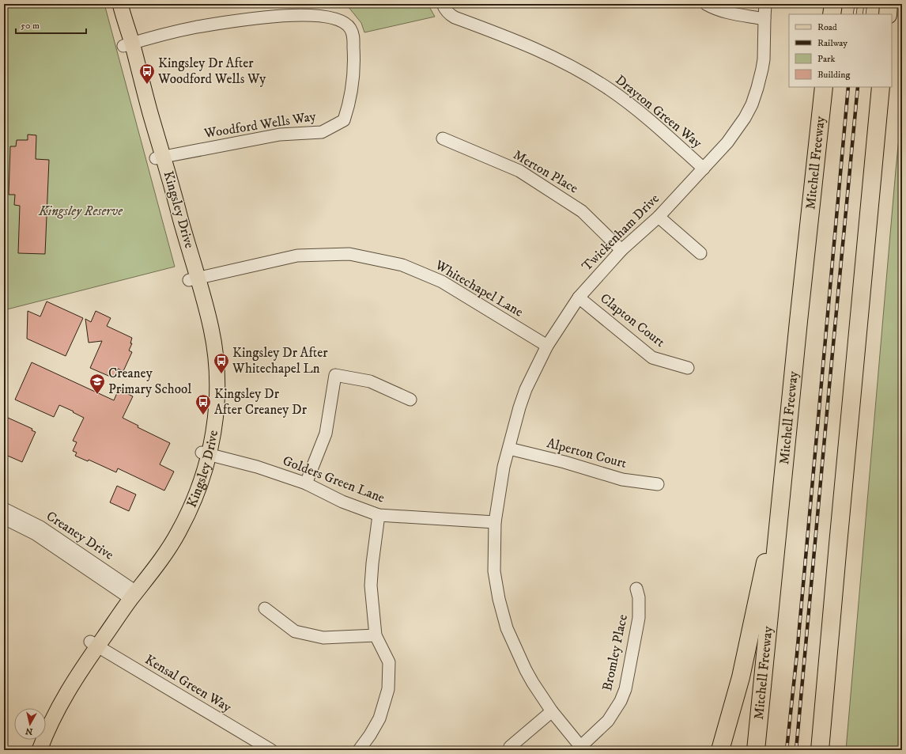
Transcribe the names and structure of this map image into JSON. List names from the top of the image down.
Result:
{
  "streets": {
    "highway": ["Mitchell Freeway"],
    "main road": ["Kingsley Drive"],
    "street": [
      "Drayton Green Way",
      "Woodford Wells Way",
      "Merton Place",
      "Twickenham Drive",
      "Whitechapel Lane",
      "Clapton Court",
      "Alperton Court",
      "Golders Green Lane",
      "Creaney Drive",
      "Bromley Place",
      "Kensal Green Way"
    ]
  },
  "crossings": [
    ["Drayton Green Way", "Twickenham Drive"],
    ["Woodford Wells Way", "Kingsley Drive"],
    ["Merton Place", "Twickenham Drive"],
    ["Kingsley Drive", "Whitechapel Lane"],
    ["Kingsley Drive", "Golders Green Lane"],
    ["Kingsley Drive", "Creaney Drive"],
    ["Kingsley Drive", "Kensal Green Way"],
    ["Twickenham Drive", "Whitechapel Lane"],
    ["Twickenham Drive", "Clapton Court"],
    ["Twickenham Drive", "Alperton Court"],
    ["Twickenham Drive", "Golders Green Lane"],
    ["Twickenham Drive", "Bromley Place"]
  ],
  "parks": ["Kingsley Reserve"],
  "places": {
    "bus stop": ["Kingsley Dr After Woodford Wells Wy", "Kingsley Dr After Whitechapel Ln", "Kingsley Dr After Creaney Dr"],
    "school or university": ["Creaney Primary School"]
  },
  "legend": [
    "Road",
    "Railway",
    "Park",
    "Building"
  ],
  "scale_bar": "50 m",
  "north": "bottom"
}
